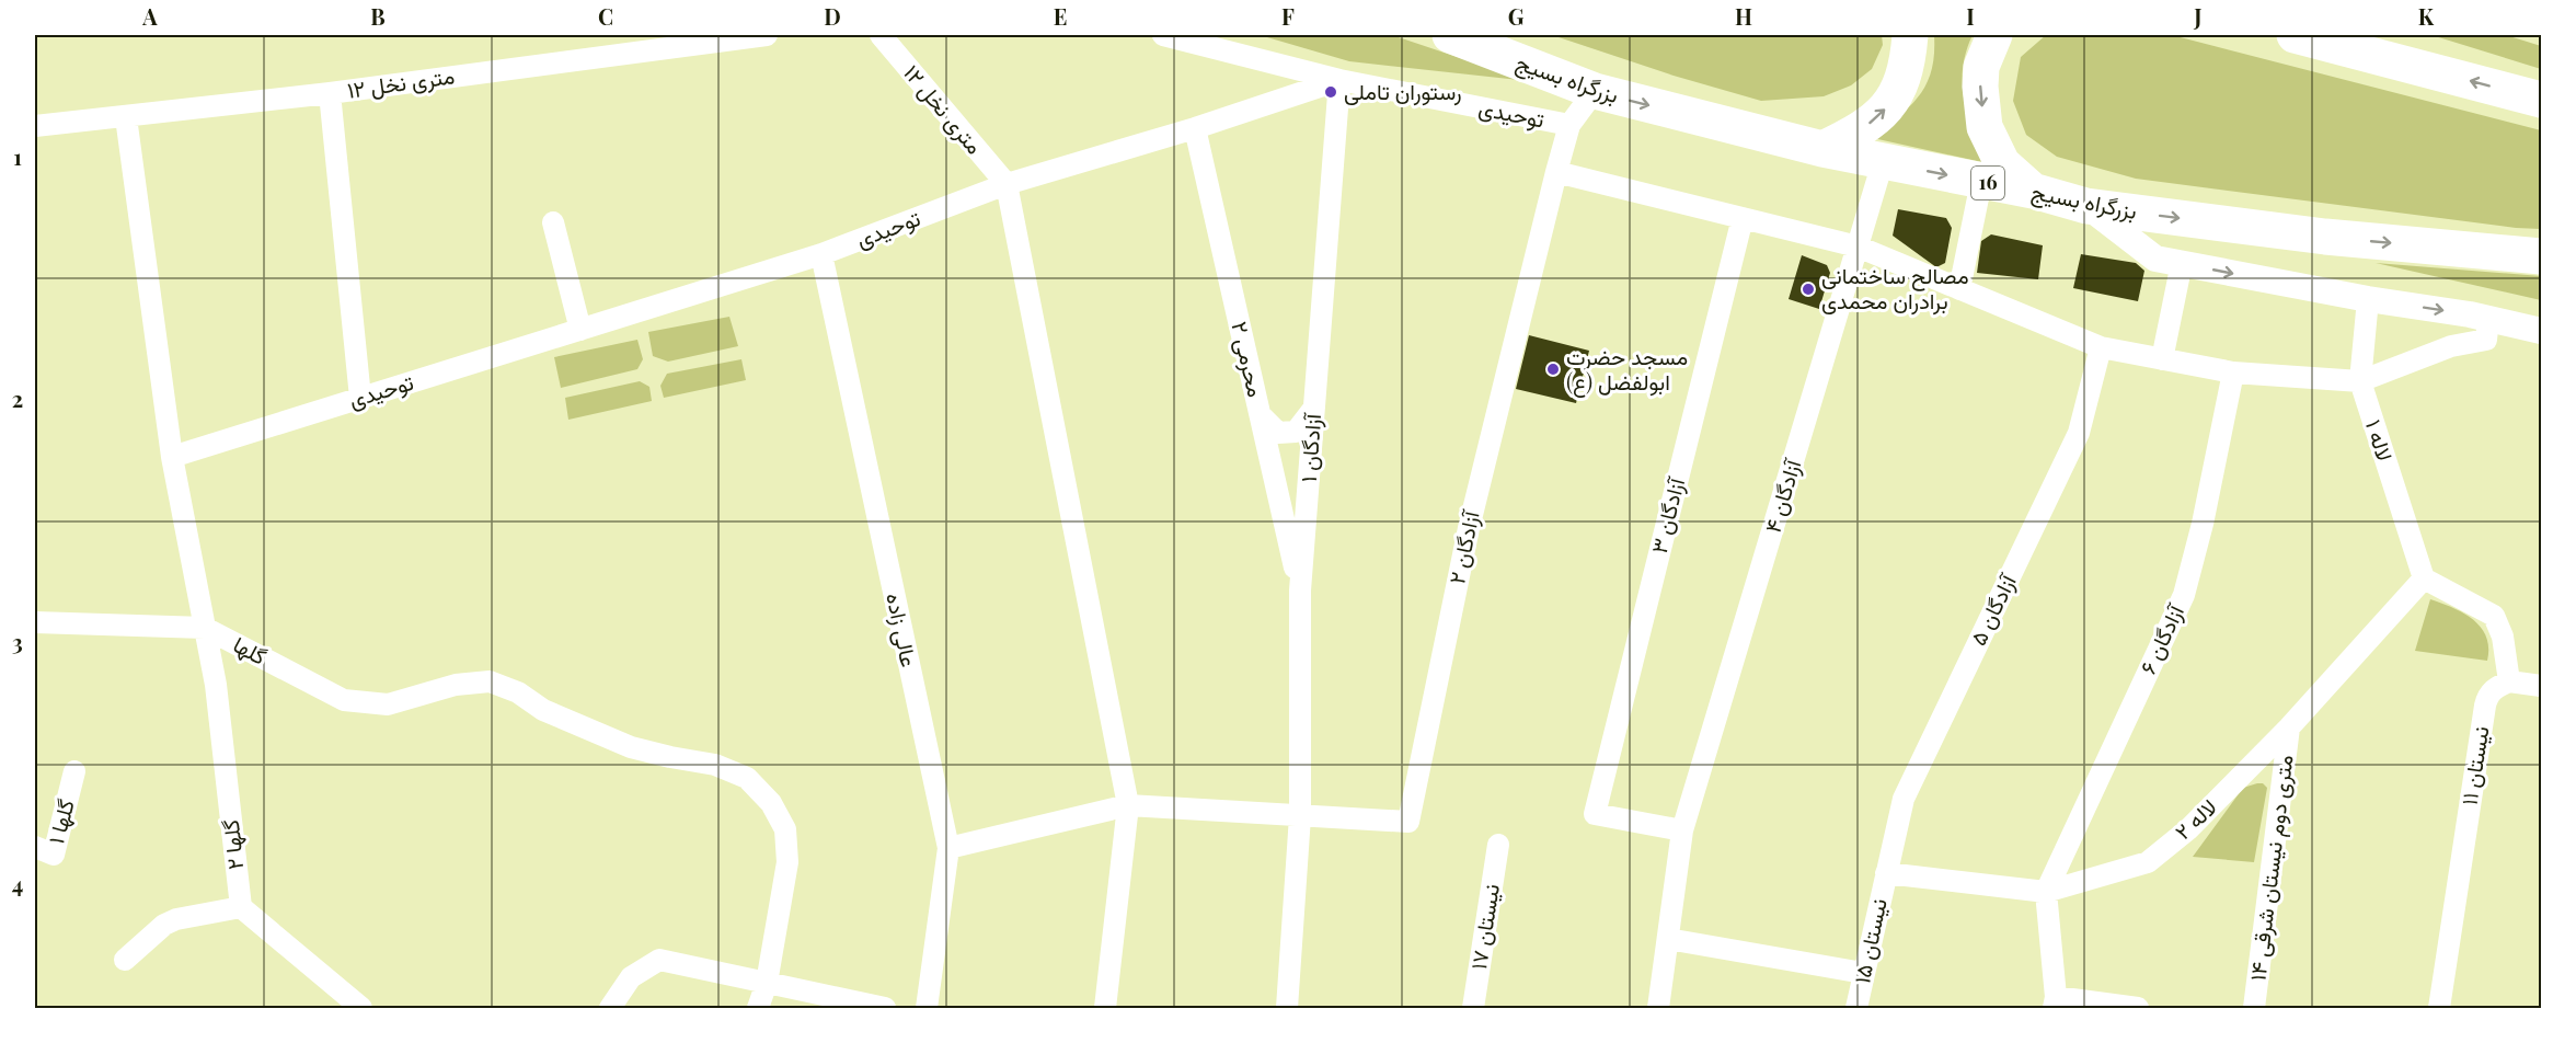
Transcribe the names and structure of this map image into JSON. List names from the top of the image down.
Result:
{
  "streets": {
    "highway": ["بزرگراه بسیج", "16"],
    "street": [
      "۱۲ متری نخل",
      "توحیدی",
      "محرمی ۲",
      "لاله ۱",
      "آزادگان ۱",
      "آزادگان ۴",
      "آزادگان ۳",
      "آزادگان ۲",
      "آزادگان ۵",
      "عالی زاده",
      "آزادگان ۶",
      "گلها",
      "نیستان ۱۱",
      "لاله ۲",
      "گلها ۱",
      "گلها ۲",
      "۱۴ متری دوم نیستان شرقی",
      "نیستان ۱۷",
      "نیستان ۱۵"
    ]
  },
  "crossings": [
    ["بزرگراه بسیج", "توحیدی"],
    ["بزرگراه بسیج", "آزادگان ۴"],
    ["۱۲ متری نخل", "توحیدی"],
    ["۱۲ متری نخل", "گلها ۲"],
    ["توحیدی", "محرمی ۲"],
    ["توحیدی", "آزادگان ۱"],
    ["توحیدی", "عالی زاده"],
    ["توحیدی", "گلها ۲"],
    ["محرمی ۲", "آزادگان ۱"],
    ["لاله ۱", "لاله ۲"],
    ["آزادگان ۱", "آزادگان ۲"],
    ["آزادگان ۴", "آزادگان ۳"],
    ["آزادگان ۵", "لاله ۲"],
    ["آزادگان ۵", "نیستان ۱۵"],
    ["آزادگان ۶", "لاله ۲"],
    ["گلها", "گلها ۲"],
    ["لاله ۲", "۱۴ متری دوم نیستان شرقی"],
    ["لاله ۲", "نیستان ۱۵"]
  ],
  "places": ["رستوران تاملی", "مصالح ساختمانی برادران محمدی", "مسجد حضرت ابولفضل (ع)"],
  "grid": {
    "columns": [
      "A",
      "B",
      "C",
      "D",
      "E",
      "F",
      "G",
      "H",
      "I",
      "J",
      "K"
    ],
    "rows": [
      "1",
      "2",
      "3",
      "4"
    ]
  }
}
